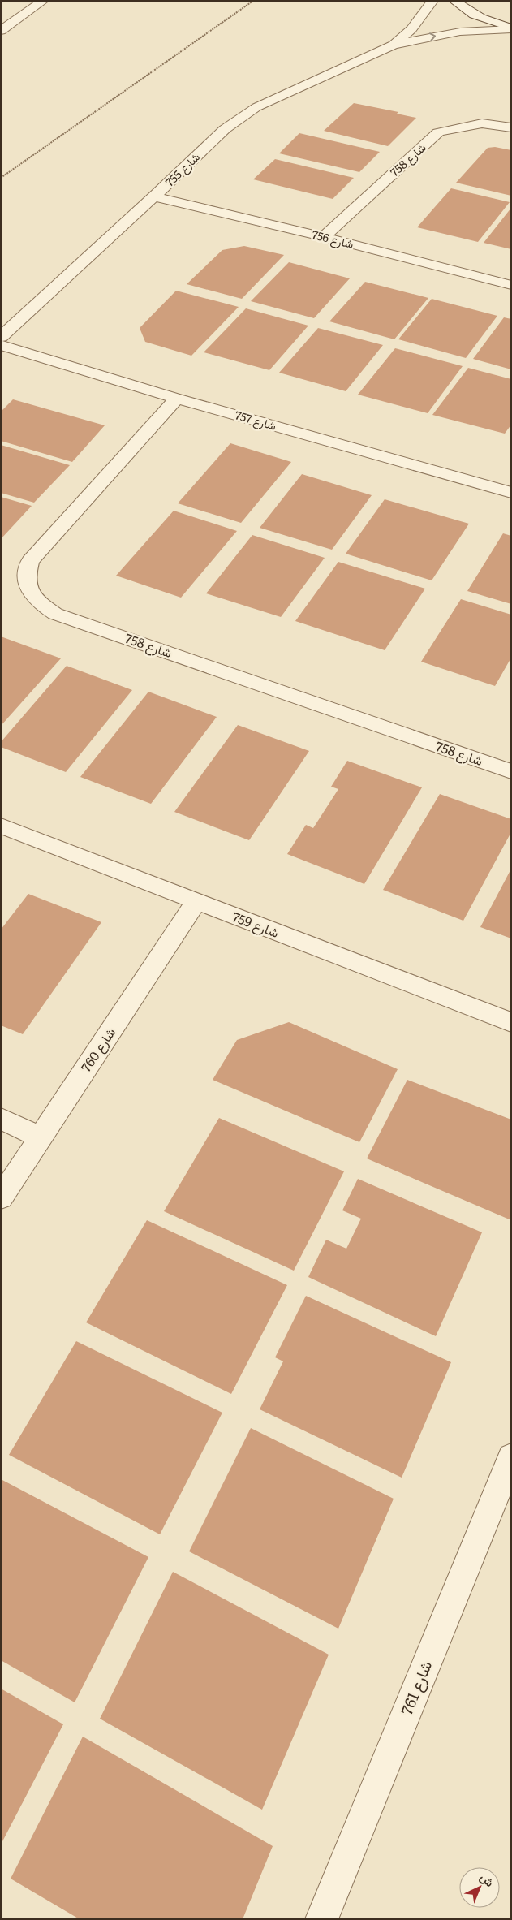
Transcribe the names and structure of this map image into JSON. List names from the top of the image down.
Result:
{
  "streets": {
    "street": [
      "شارع 758",
      "شارع 755",
      "شارع 756",
      "شارع 757",
      "شارع 759",
      "شارع 760",
      "شارع 761"
    ]
  },
  "crossings": [
    ["شارع 758", "شارع 756"],
    ["شارع 758", "شارع 757"],
    ["شارع 755", "شارع 756"],
    ["شارع 759", "شارع 760"]
  ],
  "north": "top right"
}
